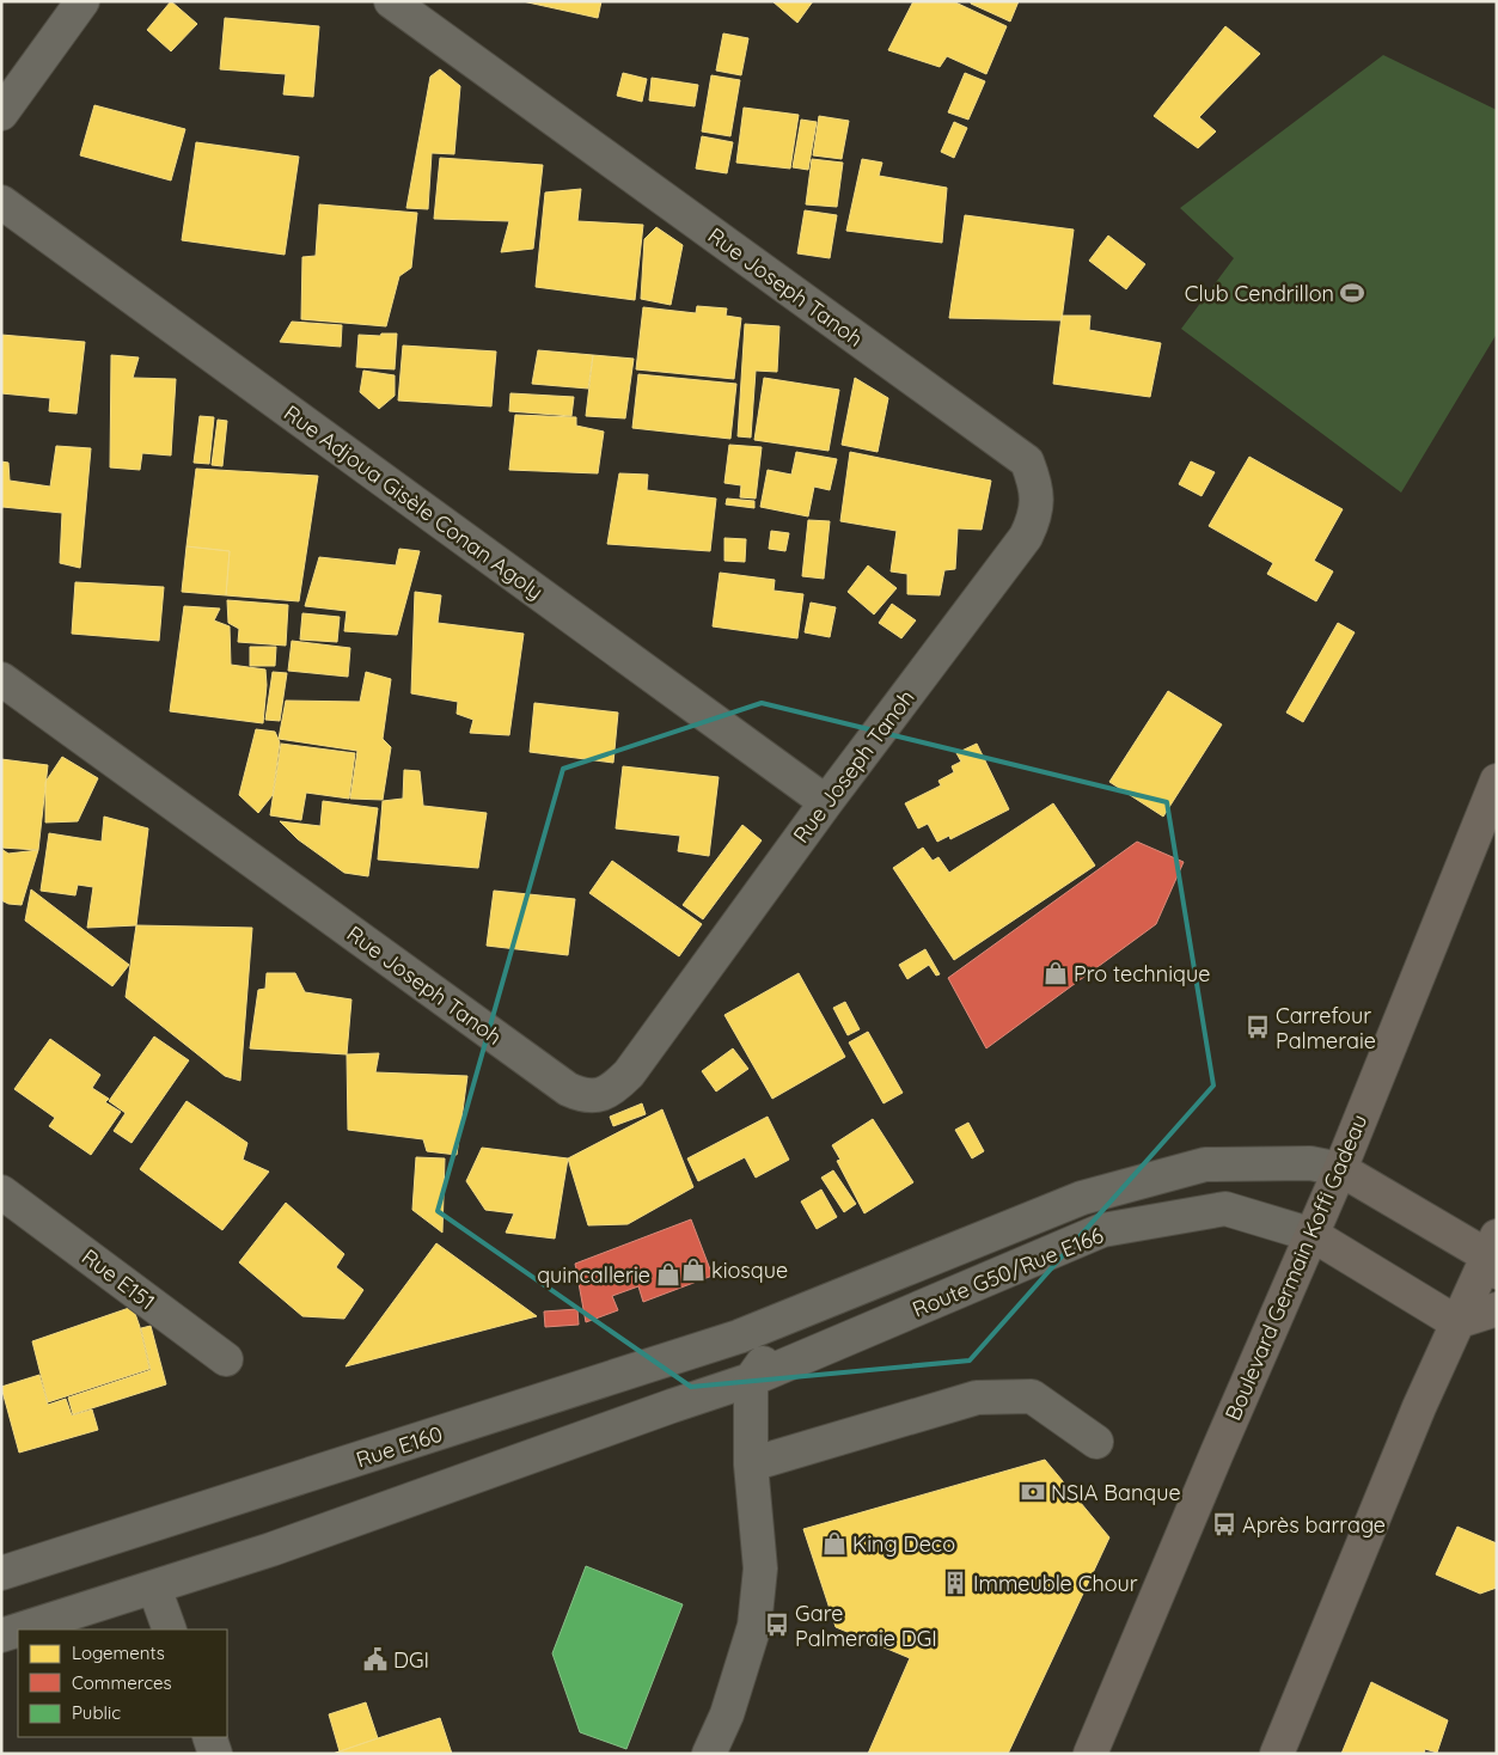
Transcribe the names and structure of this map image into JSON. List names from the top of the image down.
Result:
{
  "streets": {
    "main road": ["Boulevard Germain Koffi Gadeau", "Route G50/Rue E166"],
    "street": [
      "Rue Joseph Tanoh",
      "Rue Adjoua Gisèle Conan Agoly",
      "Rue E151",
      "Rue E160"
    ]
  },
  "crossings": [
    ["Rue Joseph Tanoh", "Rue Adjoua Gisèle Conan Agoly"],
    ["Boulevard Germain Koffi Gadeau", "Route G50/Rue E166"],
    ["Route G50/Rue E166", "Rue E160"]
  ],
  "places": {
    "sports": ["Club Cendrillon"],
    "shop": [
      "Pro technique",
      "kiosque",
      "quincallerie",
      "King Deco"
    ],
    "bus stop": ["Carrefour Palmeraie", "Après barrage", "Gare Palmeraie DGI"],
    "bank": ["NSIA Banque"],
    "building": ["Immeuble Chour"],
    "public building": ["DGI"]
  },
  "legend": ["Logements", "Commerces", "Public"]
}
